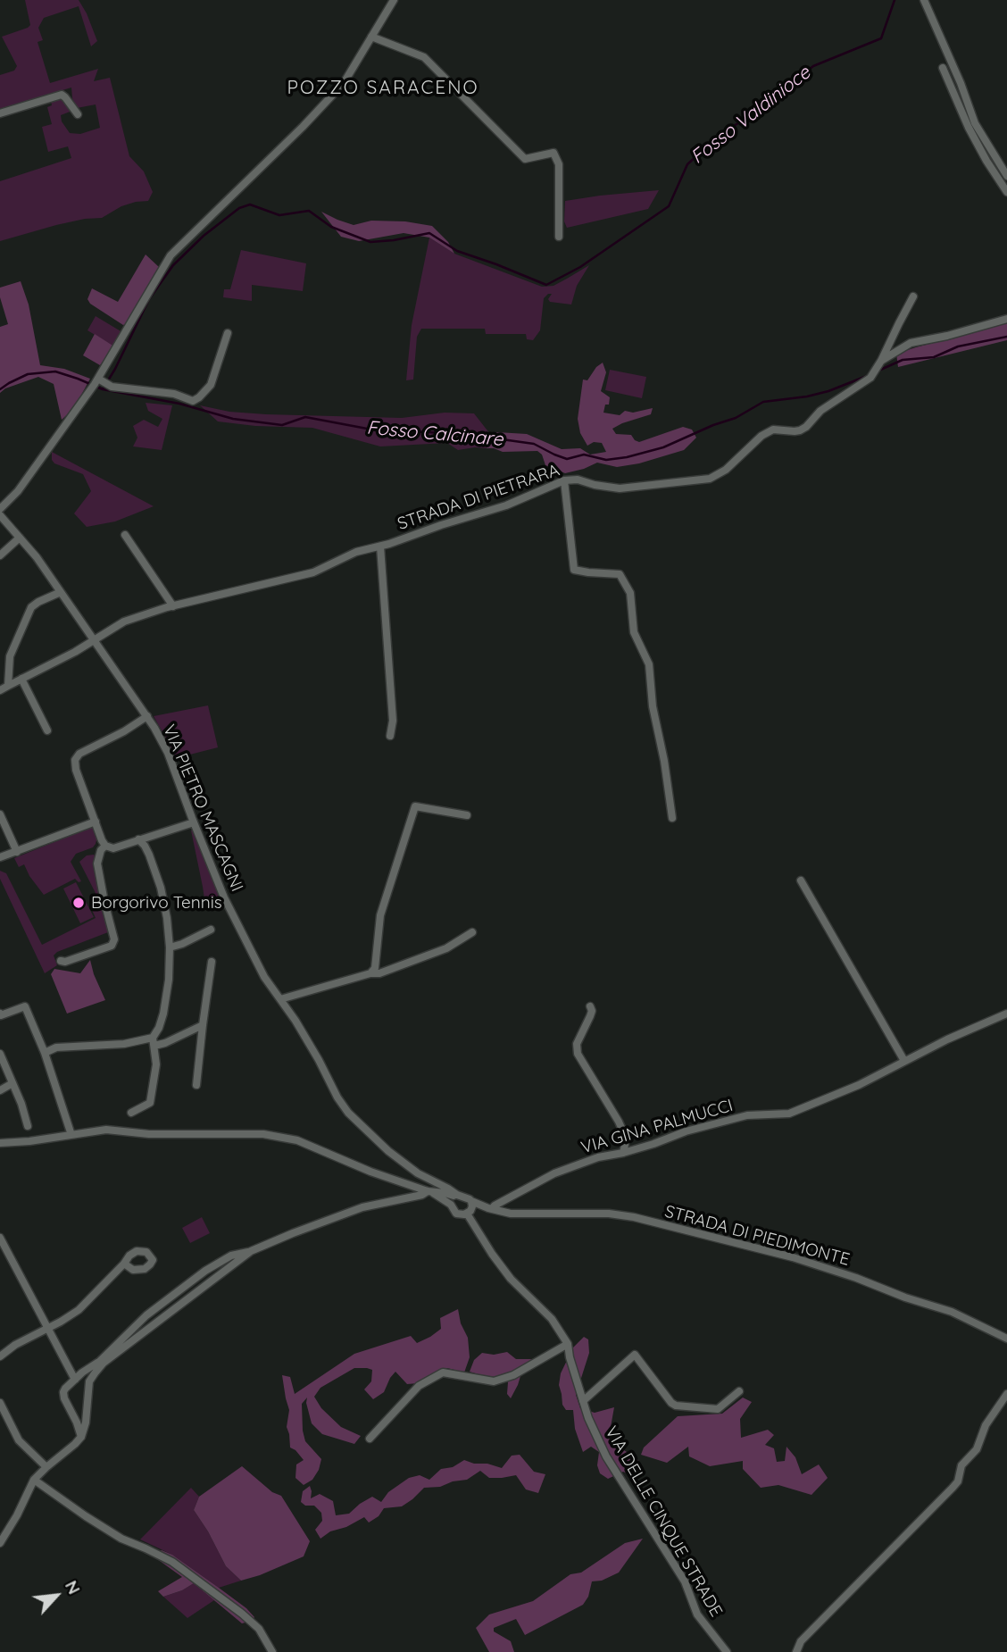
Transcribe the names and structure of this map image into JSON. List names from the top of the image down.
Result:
{
  "streets": {
    "street": [
      "STRADA DI PIETRARA",
      "VIA PIETRO MASCAGNI",
      "VIA GINA PALMUCCI",
      "STRADA DI PIEDIMONTE",
      "VIA DELLE CINQUE STRADE"
    ]
  },
  "crossings": [
    ["STRADA DI PIETRARA", "VIA PIETRO MASCAGNI"],
    ["VIA PIETRO MASCAGNI", "STRADA DI PIEDIMONTE"],
    ["VIA PIETRO MASCAGNI", "VIA DELLE CINQUE STRADE"],
    ["VIA GINA PALMUCCI", "STRADA DI PIEDIMONTE"],
    ["STRADA DI PIEDIMONTE", "VIA DELLE CINQUE STRADE"]
  ],
  "districts": ["POZZO SARACENO"],
  "water": ["Fosso Valdinioce", "Fosso Calcinare"],
  "places": ["Borgorivo Tennis"],
  "north": "top right"
}
